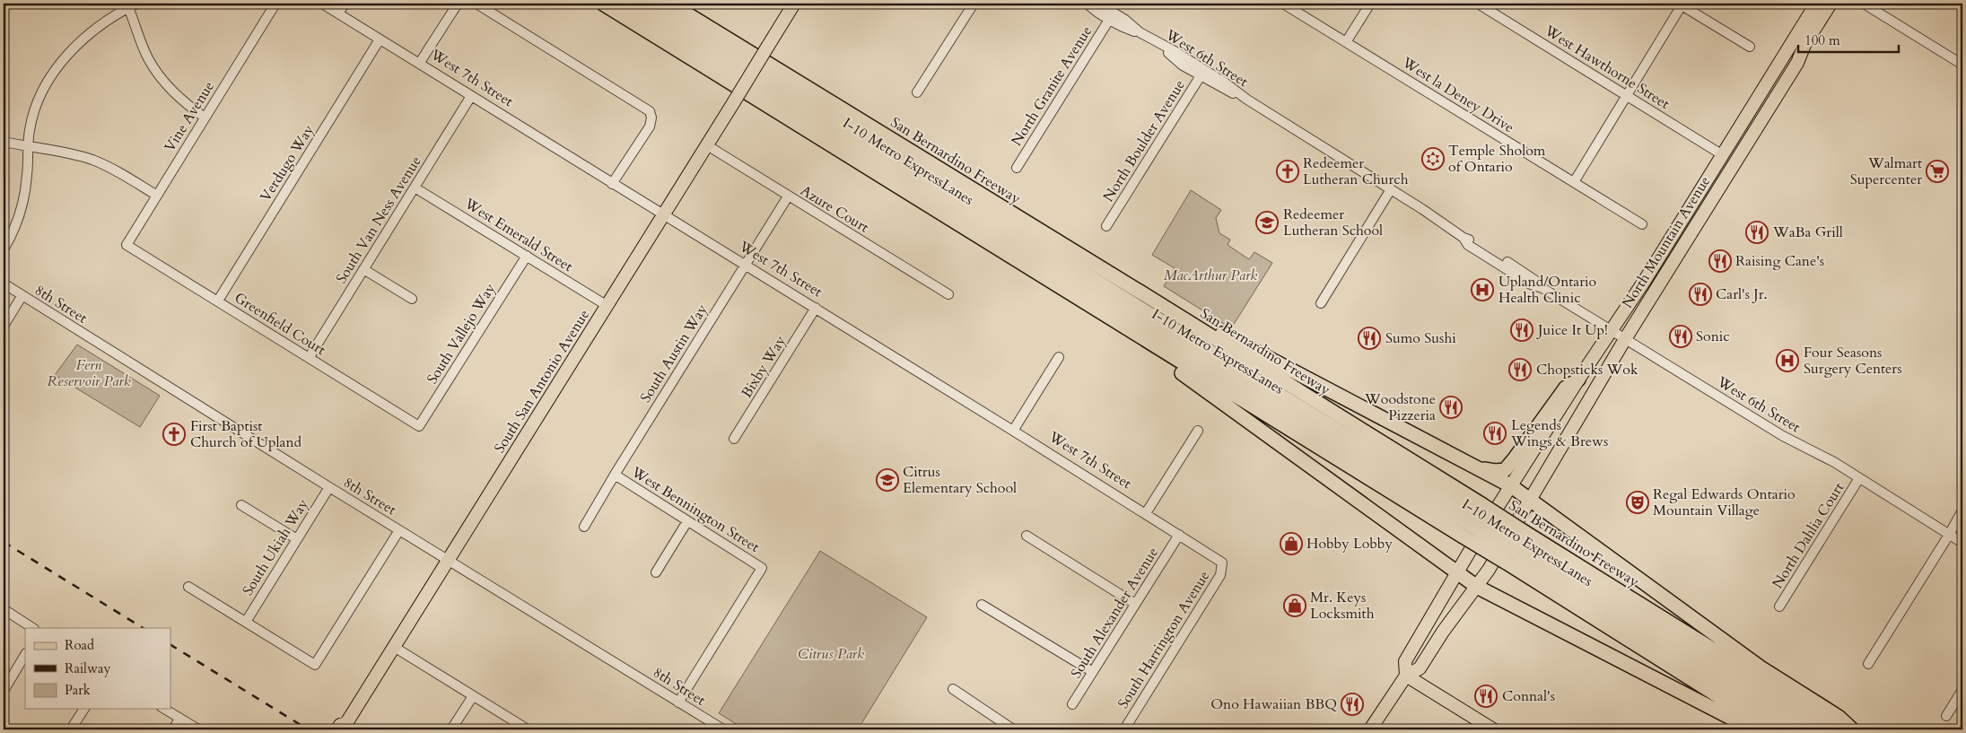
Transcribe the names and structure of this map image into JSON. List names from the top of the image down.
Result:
{
  "streets": {
    "highway": ["San Bernardino Freeway", "I-10 Metro ExpressLanes"],
    "main road": ["North Mountain Avenue", "South San Antonio Avenue"],
    "street": [
      "West 6th Street",
      "West Hawthorne Street",
      "West 7th Street",
      "North Granite Avenue",
      "West la Deney Drive",
      "Vine Avenue",
      "North Boulder Avenue",
      "Verdugo Way",
      "Azure Court",
      "South Van Ness Avenue",
      "West Emerald Street",
      "8th Street",
      "Greenfield Court",
      "South Vallejo Way",
      "South Austin Way",
      "Bixby Way",
      "West Bennington Street",
      "North Dahlia Court",
      "South Ukiah Way",
      "South Alexander Avenue",
      "South Harrington Avenue"
    ]
  },
  "crossings": [
    ["West 6th Street", "North Granite Avenue"],
    ["West 6th Street", "North Boulder Avenue"],
    ["West 6th Street", "North Mountain Avenue"],
    ["West 6th Street", "North Dahlia Court"],
    ["West Hawthorne Street", "North Mountain Avenue"],
    ["West 7th Street", "Verdugo Way"],
    ["West 7th Street", "South Van Ness Avenue"],
    ["West 7th Street", "South Austin Way"],
    ["West 7th Street", "Bixby Way"],
    ["West 7th Street", "South San Antonio Avenue"],
    ["West 7th Street", "South Alexander Avenue"],
    ["West 7th Street", "South Harrington Avenue"],
    ["Vine Avenue", "Greenfield Court"],
    ["San Bernardino Freeway", "I-10 Metro ExpressLanes"],
    ["Verdugo Way", "Greenfield Court"],
    ["Azure Court", "South Austin Way"],
    ["Azure Court", "South San Antonio Avenue"],
    ["South Van Ness Avenue", "West Emerald Street"],
    ["South Van Ness Avenue", "Greenfield Court"],
    ["West Emerald Street", "South Vallejo Way"],
    ["West Emerald Street", "South San Antonio Avenue"],
    ["8th Street", "South San Antonio Avenue"],
    ["8th Street", "West Bennington Street"],
    ["8th Street", "South Ukiah Way"],
    ["Greenfield Court", "South Vallejo Way"],
    ["South Austin Way", "West Bennington Street"]
  ],
  "parks": ["MacArthur Park", "Fern Reservoir Park", "Citrus Park"],
  "places": {
    "synagogue": ["Temple Sholom of Ontario"],
    "church": ["Redeemer Lutheran Church", "First Baptist Church of Upland"],
    "supermarket": ["Walmart Supercenter"],
    "school or university": ["Redeemer Lutheran School", "Citrus Elementary School"],
    "restaurant": [
      "WaBa Grill",
      "Raising Cane's",
      "Carl's Jr.",
      "Juice It Up!",
      "Sonic",
      "Sumo Sushi",
      "Chopsticks Wok",
      "Woodstone Pizzeria",
      "Legends Wings & Brews",
      "Connal's",
      "Ono Hawaiian BBQ"
    ],
    "hospital": ["Upland/Ontario Health Clinic", "Four Seasons Surgery Centers"],
    "theatre": ["Regal Edwards Ontario Mountain Village"],
    "shop": ["Hobby Lobby", "Mr. Keys Locksmith"]
  },
  "legend": ["Road", "Railway", "Park"],
  "scale_bar": "100 m"
}
